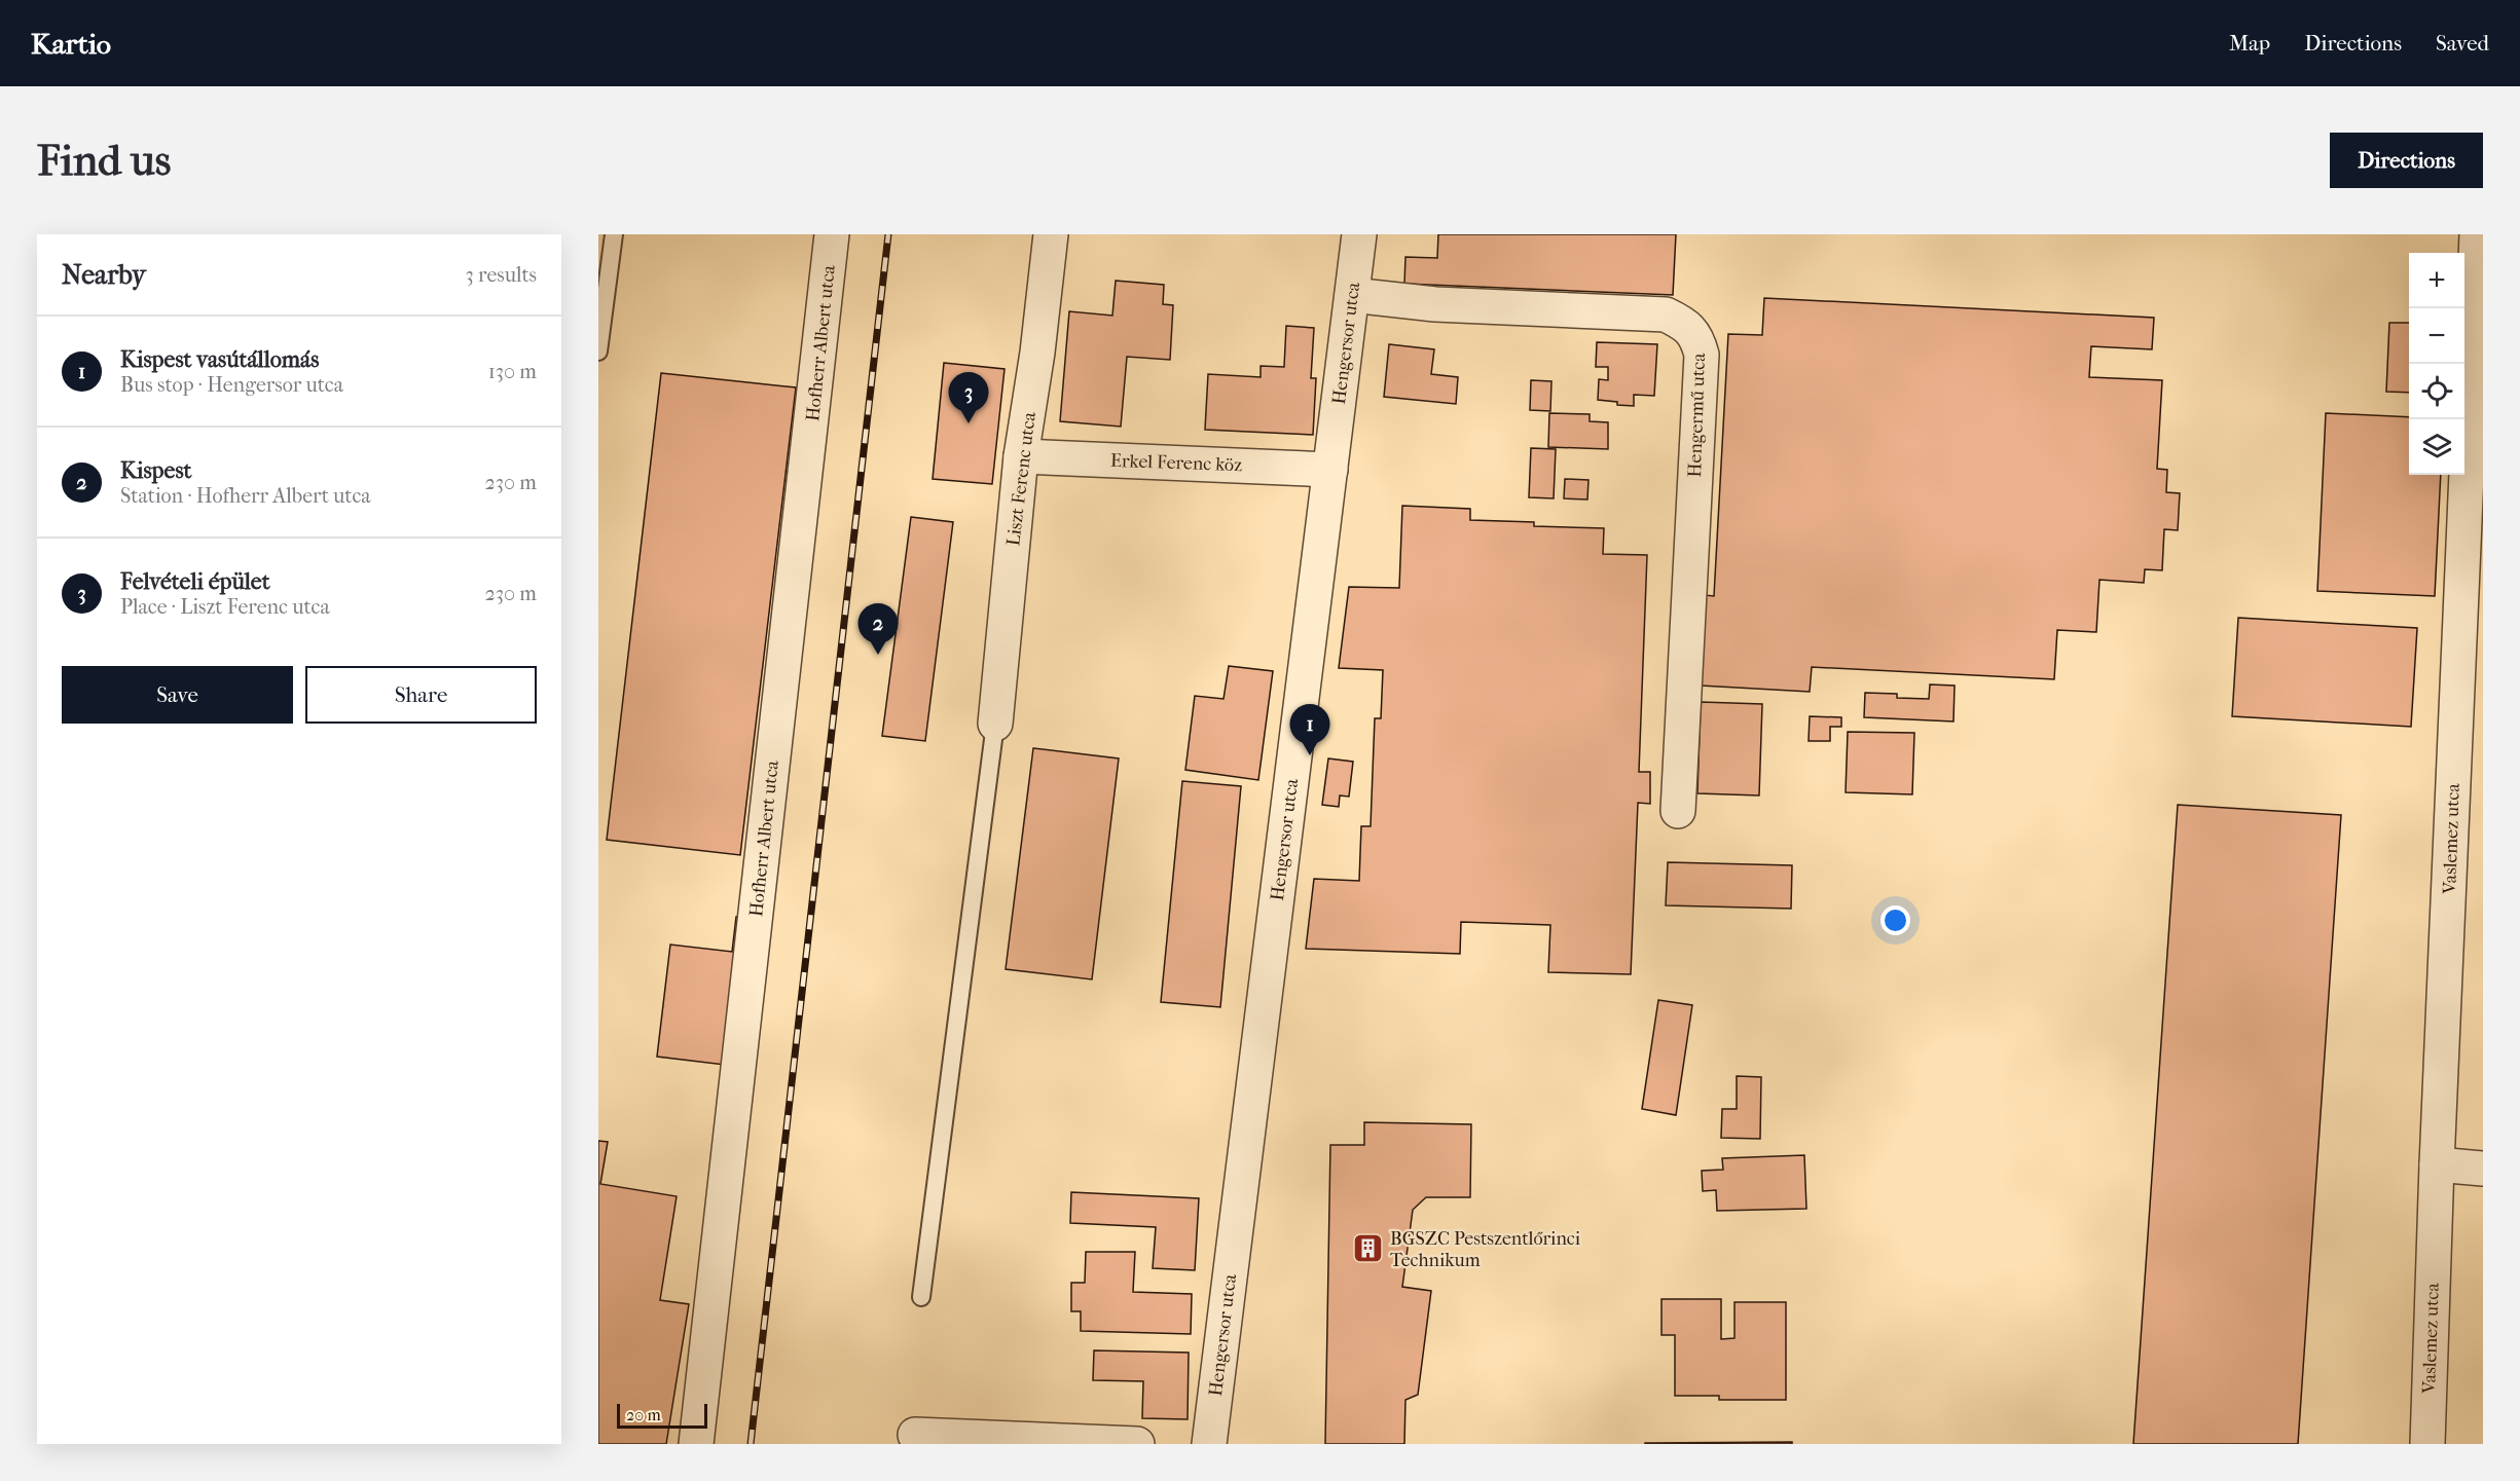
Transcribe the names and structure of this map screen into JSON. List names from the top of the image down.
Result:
{
  "streets": {
    "street": [
      "Hofherr Albert utca",
      "Hengersor utca",
      "Hengermű utca",
      "Erkel Ferenc köz",
      "Liszt Ferenc utca",
      "Vaslemez utca"
    ]
  },
  "crossings": [
    ["Hengersor utca", "Hengermű utca"],
    ["Hengersor utca", "Erkel Ferenc köz"],
    ["Erkel Ferenc köz", "Liszt Ferenc utca"]
  ],
  "places": {
    "building": ["BGSZC Pestszentlőrinci Technikum"]
  },
  "scale_bar": "20 m",
  "page": {
    "header": "Kartio",
    "nav": ["Map", "Directions", "Saved"],
    "buttons": [
      "Directions",
      ["Save", "Share"]
    ],
    "title": "Find us",
    "heading": ["Nearby", "3 results"],
    "map_buttons": ["+", "−"],
    "list": [
      {
        "mark": "1",
        "name": "Kispest vasútállomás",
        "note": "Bus stop · Hengersor utca",
        "value": "130 m"
      },
      {
        "mark": "2",
        "name": "Kispest",
        "note": "Station · Hofherr Albert utca",
        "value": "230 m"
      },
      {
        "mark": "3",
        "name": "Felvételi épület",
        "note": "Place · Liszt Ferenc utca",
        "value": "230 m"
      }
    ],
    "pins": ["3", "2", "1"],
    "scale": "20 m"
  }
}
